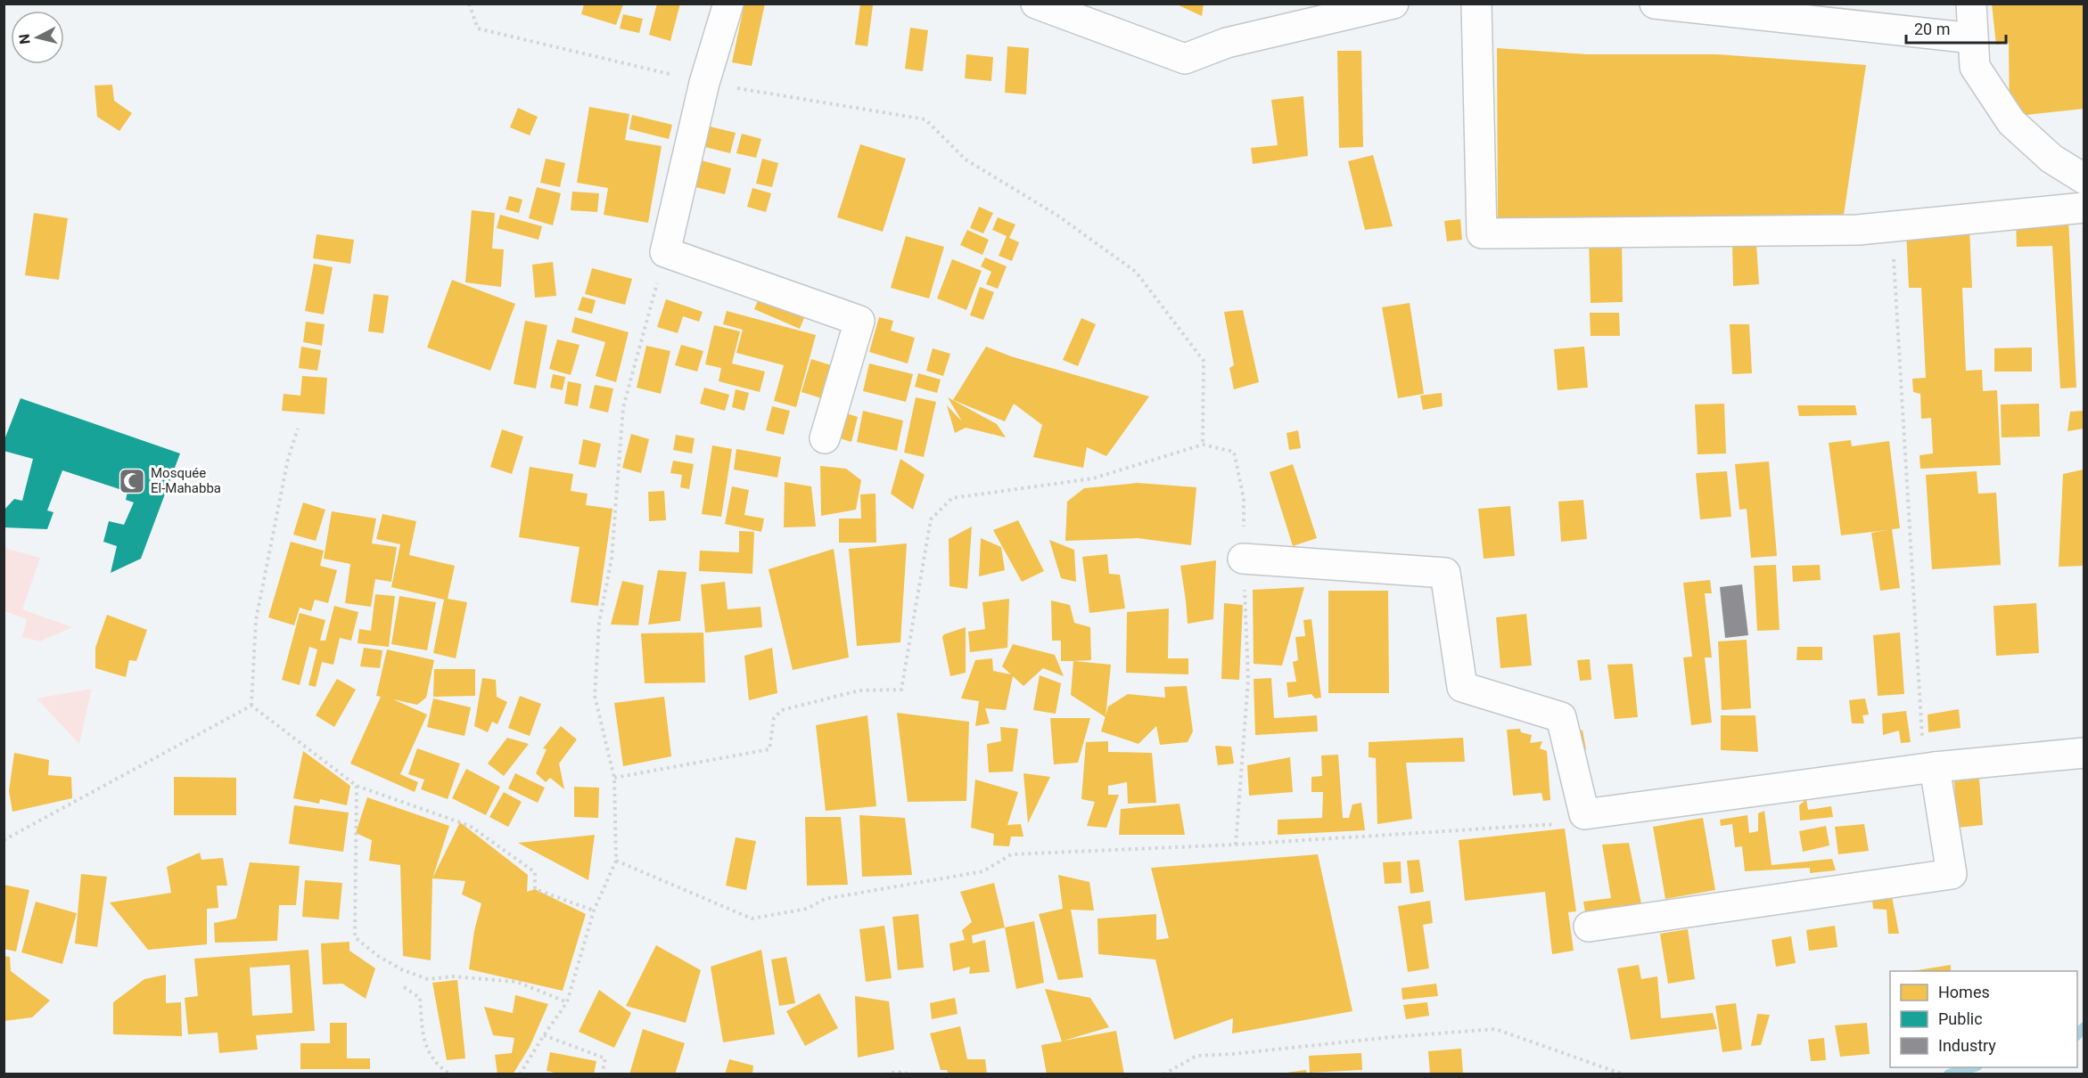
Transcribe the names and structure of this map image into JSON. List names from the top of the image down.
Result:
{
  "places": {
    "mosque": ["Mosquée El-Mahabba"]
  },
  "legend": ["Homes", "Public", "Industry"],
  "scale_bar": "20 m",
  "north": "left"
}
